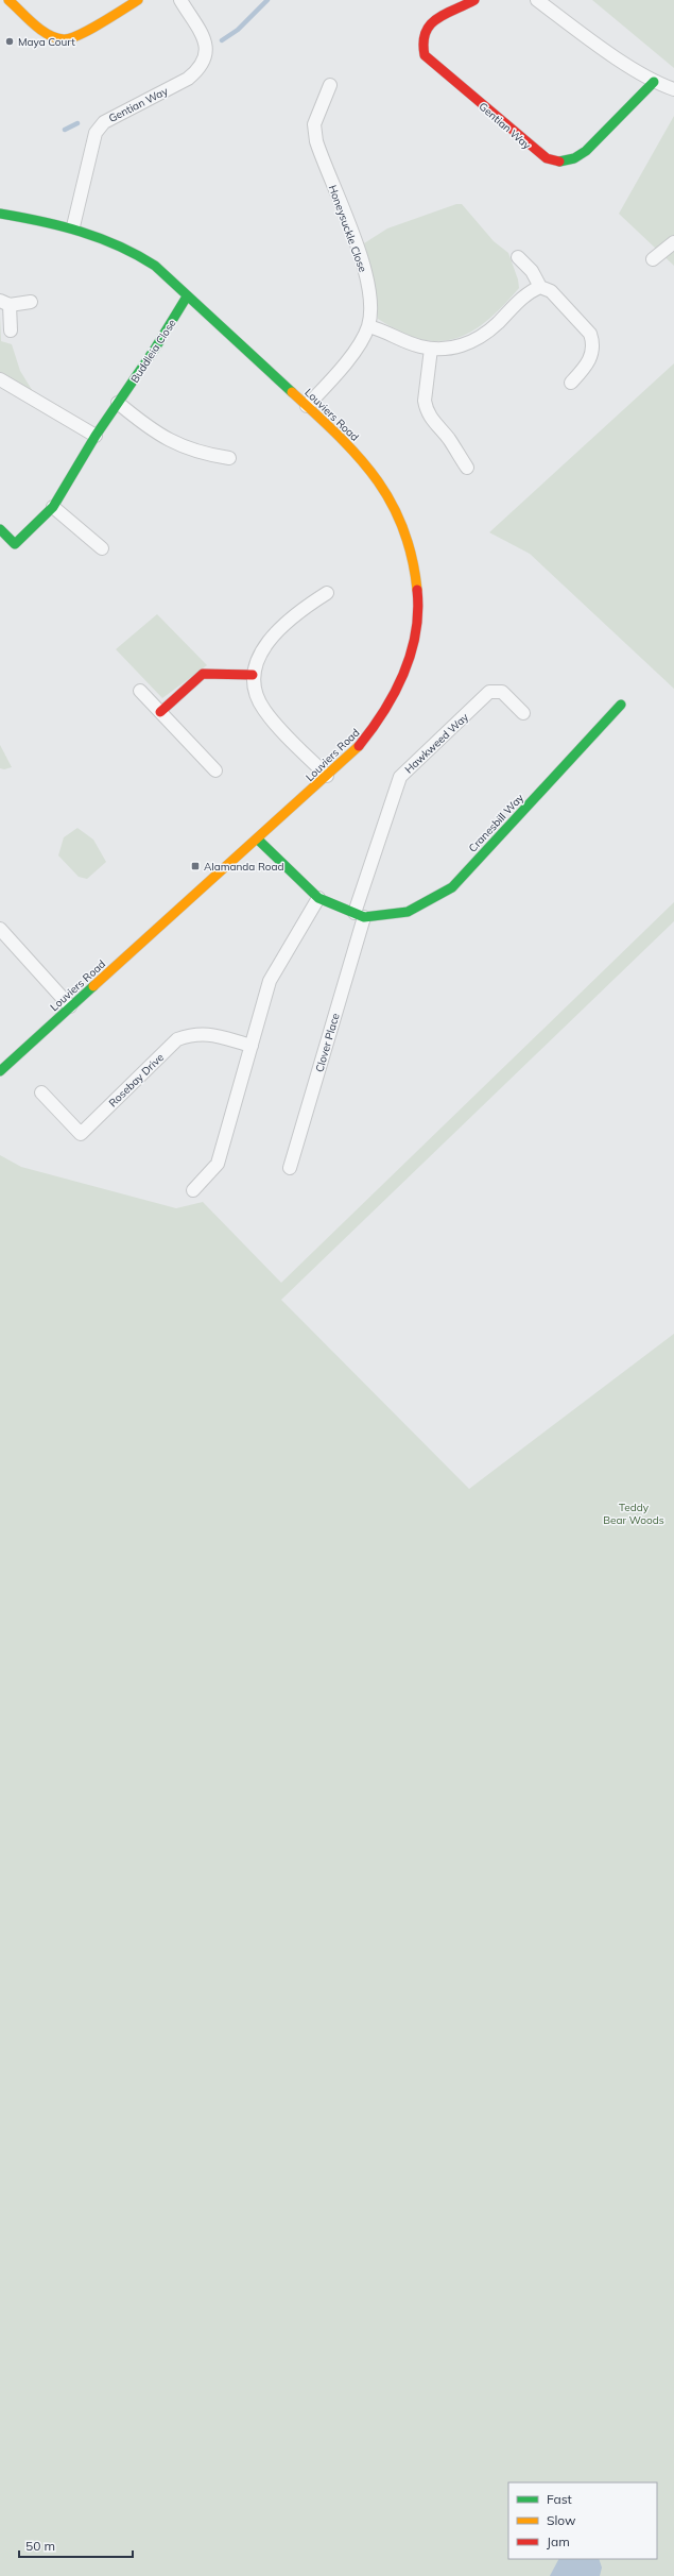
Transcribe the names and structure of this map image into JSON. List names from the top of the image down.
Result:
{
  "streets": {
    "street": [
      "Gentian Way",
      "Honeysuckle Close",
      "Buddleia Close",
      "Louviers Road",
      "Hawkweed Way",
      "Cranesbill Way",
      "Clover Place",
      "Rosebay Drive"
    ]
  },
  "crossings": [
    ["Gentian Way", "Louviers Road"],
    ["Honeysuckle Close", "Louviers Road"],
    ["Buddleia Close", "Louviers Road"],
    ["Hawkweed Way", "Cranesbill Way"],
    ["Hawkweed Way", "Clover Place"],
    ["Cranesbill Way", "Clover Place"]
  ],
  "parks": ["Teddy Bear Woods"],
  "places": {
    "other": ["Maya Court"],
    "transit": ["Alamanda Road"]
  },
  "legend": ["Fast", "Slow", "Jam"],
  "scale_bar": "50 m"
}
